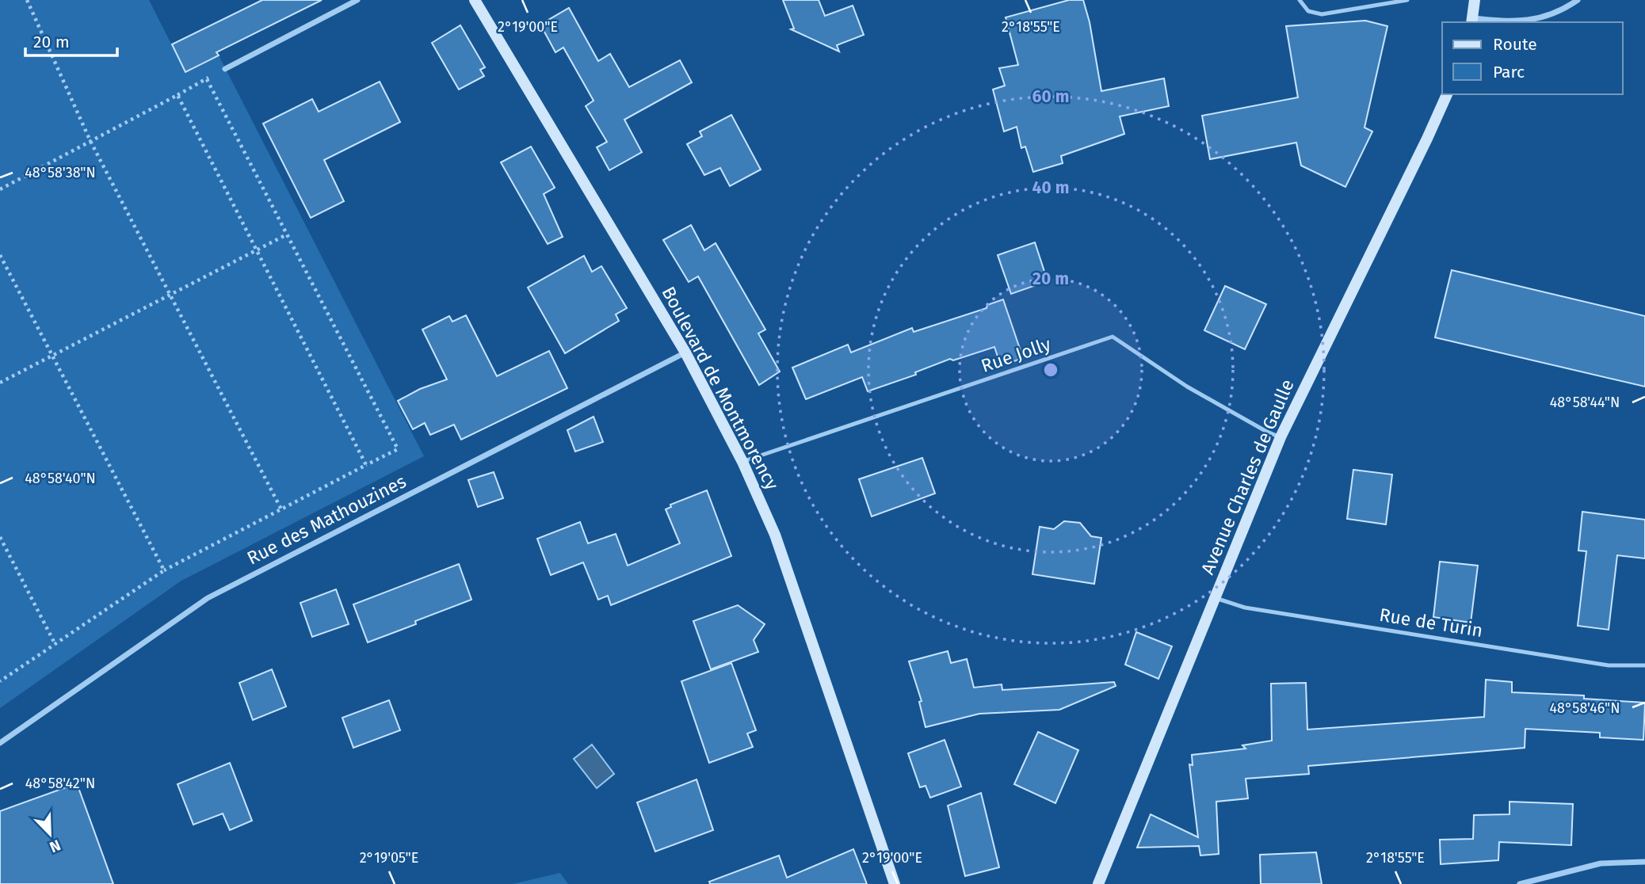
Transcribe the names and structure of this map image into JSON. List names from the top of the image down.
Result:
{
  "streets": {
    "street": ["Boulevard de Montmorency", "Avenue Charles de Gaulle", "Rue des Mathouzines"],
    "lane": ["Rue Jolly", "Rue de Turin"]
  },
  "crossings": [
    ["Rue Jolly", "Boulevard de Montmorency"],
    ["Rue Jolly", "Avenue Charles de Gaulle"],
    ["Boulevard de Montmorency", "Rue des Mathouzines"],
    ["Avenue Charles de Gaulle", "Rue de Turin"]
  ],
  "legend": ["Route", "Parc"],
  "scale_bar": "20 m",
  "north": "bottom right",
  "coordinates": [
    "2°19'00\"E",
    "2°18'55\"E",
    "48°58'38\"N",
    "48°58'44\"N",
    "48°58'40\"N",
    "48°58'46\"N",
    "48°58'42\"N",
    "2°19'05\"E"
  ],
  "rings": ["60 m", "40 m", "20 m"]
}
